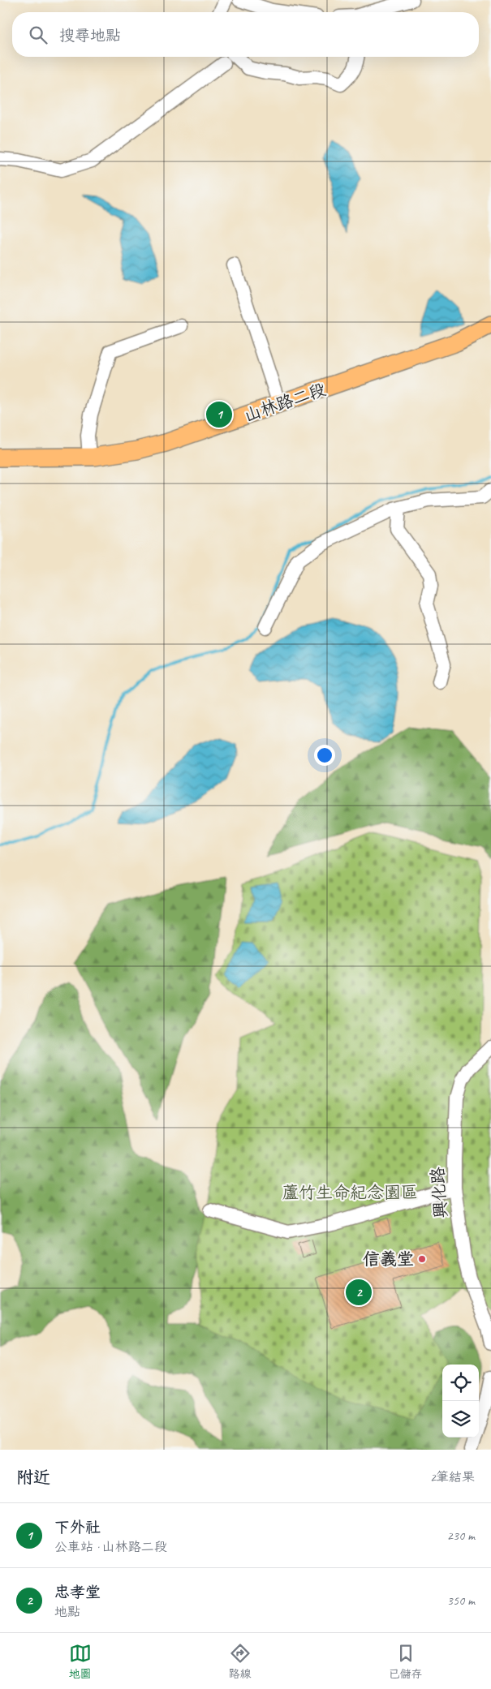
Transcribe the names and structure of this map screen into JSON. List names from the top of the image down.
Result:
{
  "streets": {
    "main road": ["山林路二段"],
    "street": ["興化路"]
  },
  "parks": ["蘆竹生命紀念園區"],
  "places": ["信義堂"],
  "page": {
    "search": "搜尋地點",
    "pins": ["1", "2"],
    "heading": ["附近", "2筆結果"],
    "list": [
      {
        "mark": "1",
        "name": "下外社",
        "note": "公車站 · 山林路二段",
        "value": "230 m"
      },
      {
        "mark": "2",
        "name": "忠孝堂",
        "note": "地點",
        "value": "350 m"
      }
    ],
    "nav": ["地圖", "路線", "已儲存"]
  }
}
